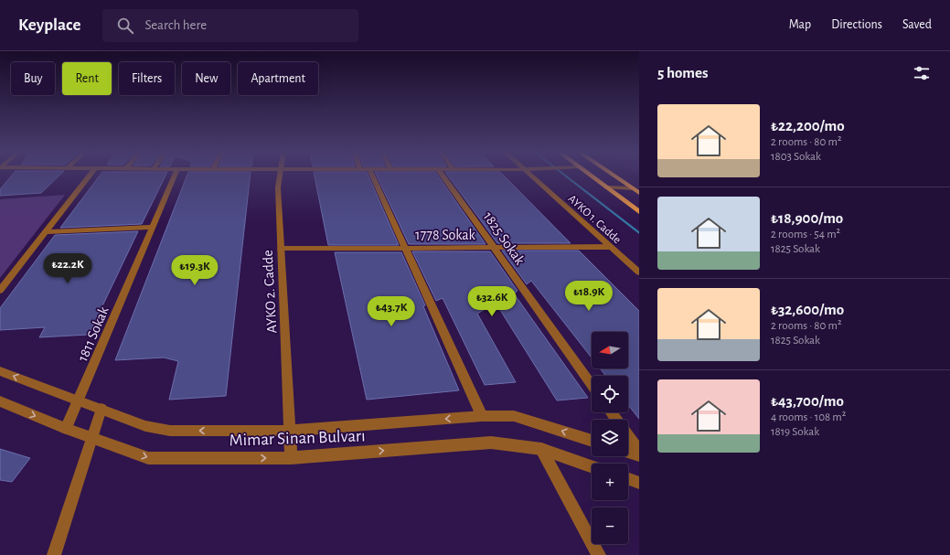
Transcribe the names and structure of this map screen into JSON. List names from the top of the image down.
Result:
{
  "streets": {
    "street": [
      "AYKO 1. Cadde",
      "1778 Sokak",
      "1825 Sokak",
      "AYKO 2. Cadde",
      "1811 Sokak",
      "Mimar Sinan Bulvarı"
    ]
  },
  "crossings": [
    ["AYKO 1. Cadde", "1778 Sokak"],
    ["1778 Sokak", "1825 Sokak"],
    ["1778 Sokak", "AYKO 2. Cadde"],
    ["AYKO 2. Cadde", "Mimar Sinan Bulvarı"],
    ["1811 Sokak", "Mimar Sinan Bulvarı"]
  ],
  "north": "left",
  "page": {
    "header": "Keyplace",
    "search": "Search here",
    "nav": ["Map", "Directions", "Saved"],
    "heading": "5 homes",
    "chip": [
      "Buy",
      "Rent",
      "Filters",
      "New",
      "Apartment"
    ],
    "list": [
      {
        "name": "₺22,200/mo",
        "note": "2 rooms · 80 m² · 1803 Sokak"
      },
      {
        "name": "₺18,900/mo",
        "note": "2 rooms · 54 m² · 1825 Sokak"
      },
      {
        "name": "₺32,600/mo",
        "note": "2 rooms · 80 m² · 1825 Sokak"
      },
      {
        "name": "₺43,700/mo",
        "note": "4 rooms · 108 m² · 1819 Sokak"
      }
    ],
    "price": [
      "₺22.2K",
      "₺19.3K",
      "₺18.9K",
      "₺32.6K",
      "₺43.7K"
    ],
    "map_buttons": ["+", "−"]
  }
}
